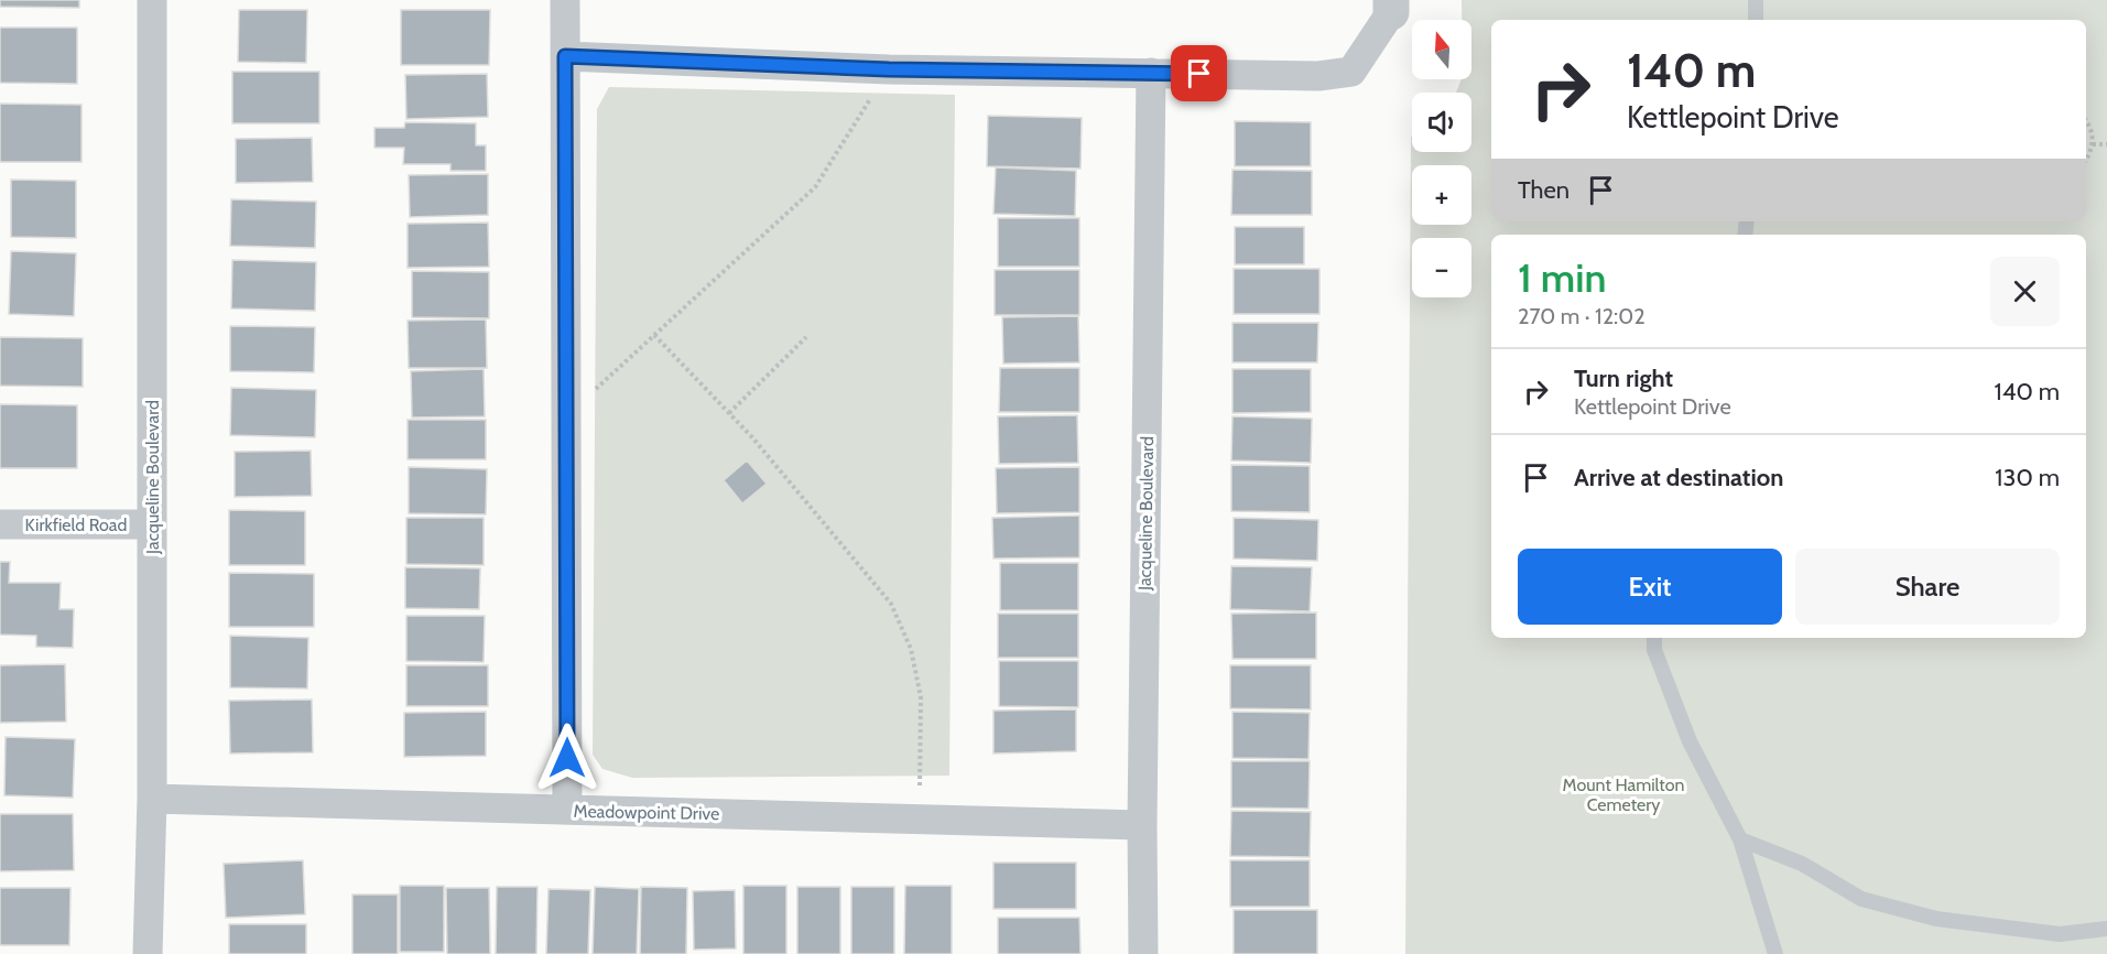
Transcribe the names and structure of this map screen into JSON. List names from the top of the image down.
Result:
{
  "streets": {
    "street": ["Jacqueline Boulevard", "Kirkfield Road", "Meadowpoint Drive"]
  },
  "crossings": [
    ["Jacqueline Boulevard", "Kirkfield Road"],
    ["Jacqueline Boulevard", "Meadowpoint Drive"]
  ],
  "parks": ["Mount Hamilton Cemetery"],
  "north": "top",
  "page": {
    "map_buttons": ["+", "−"],
    "turn": ["140 m", "Kettlepoint Drive"],
    "then": "Then",
    "heading": ["1 min", "270 m · 12:02"],
    "list": [
      {
        "name": "Turn right",
        "note": "Kettlepoint Drive",
        "value": "140 m"
      },
      {
        "name": "Arrive at destination",
        "value": "130 m"
      }
    ],
    "buttons": ["Exit", "Share"]
  }
}
